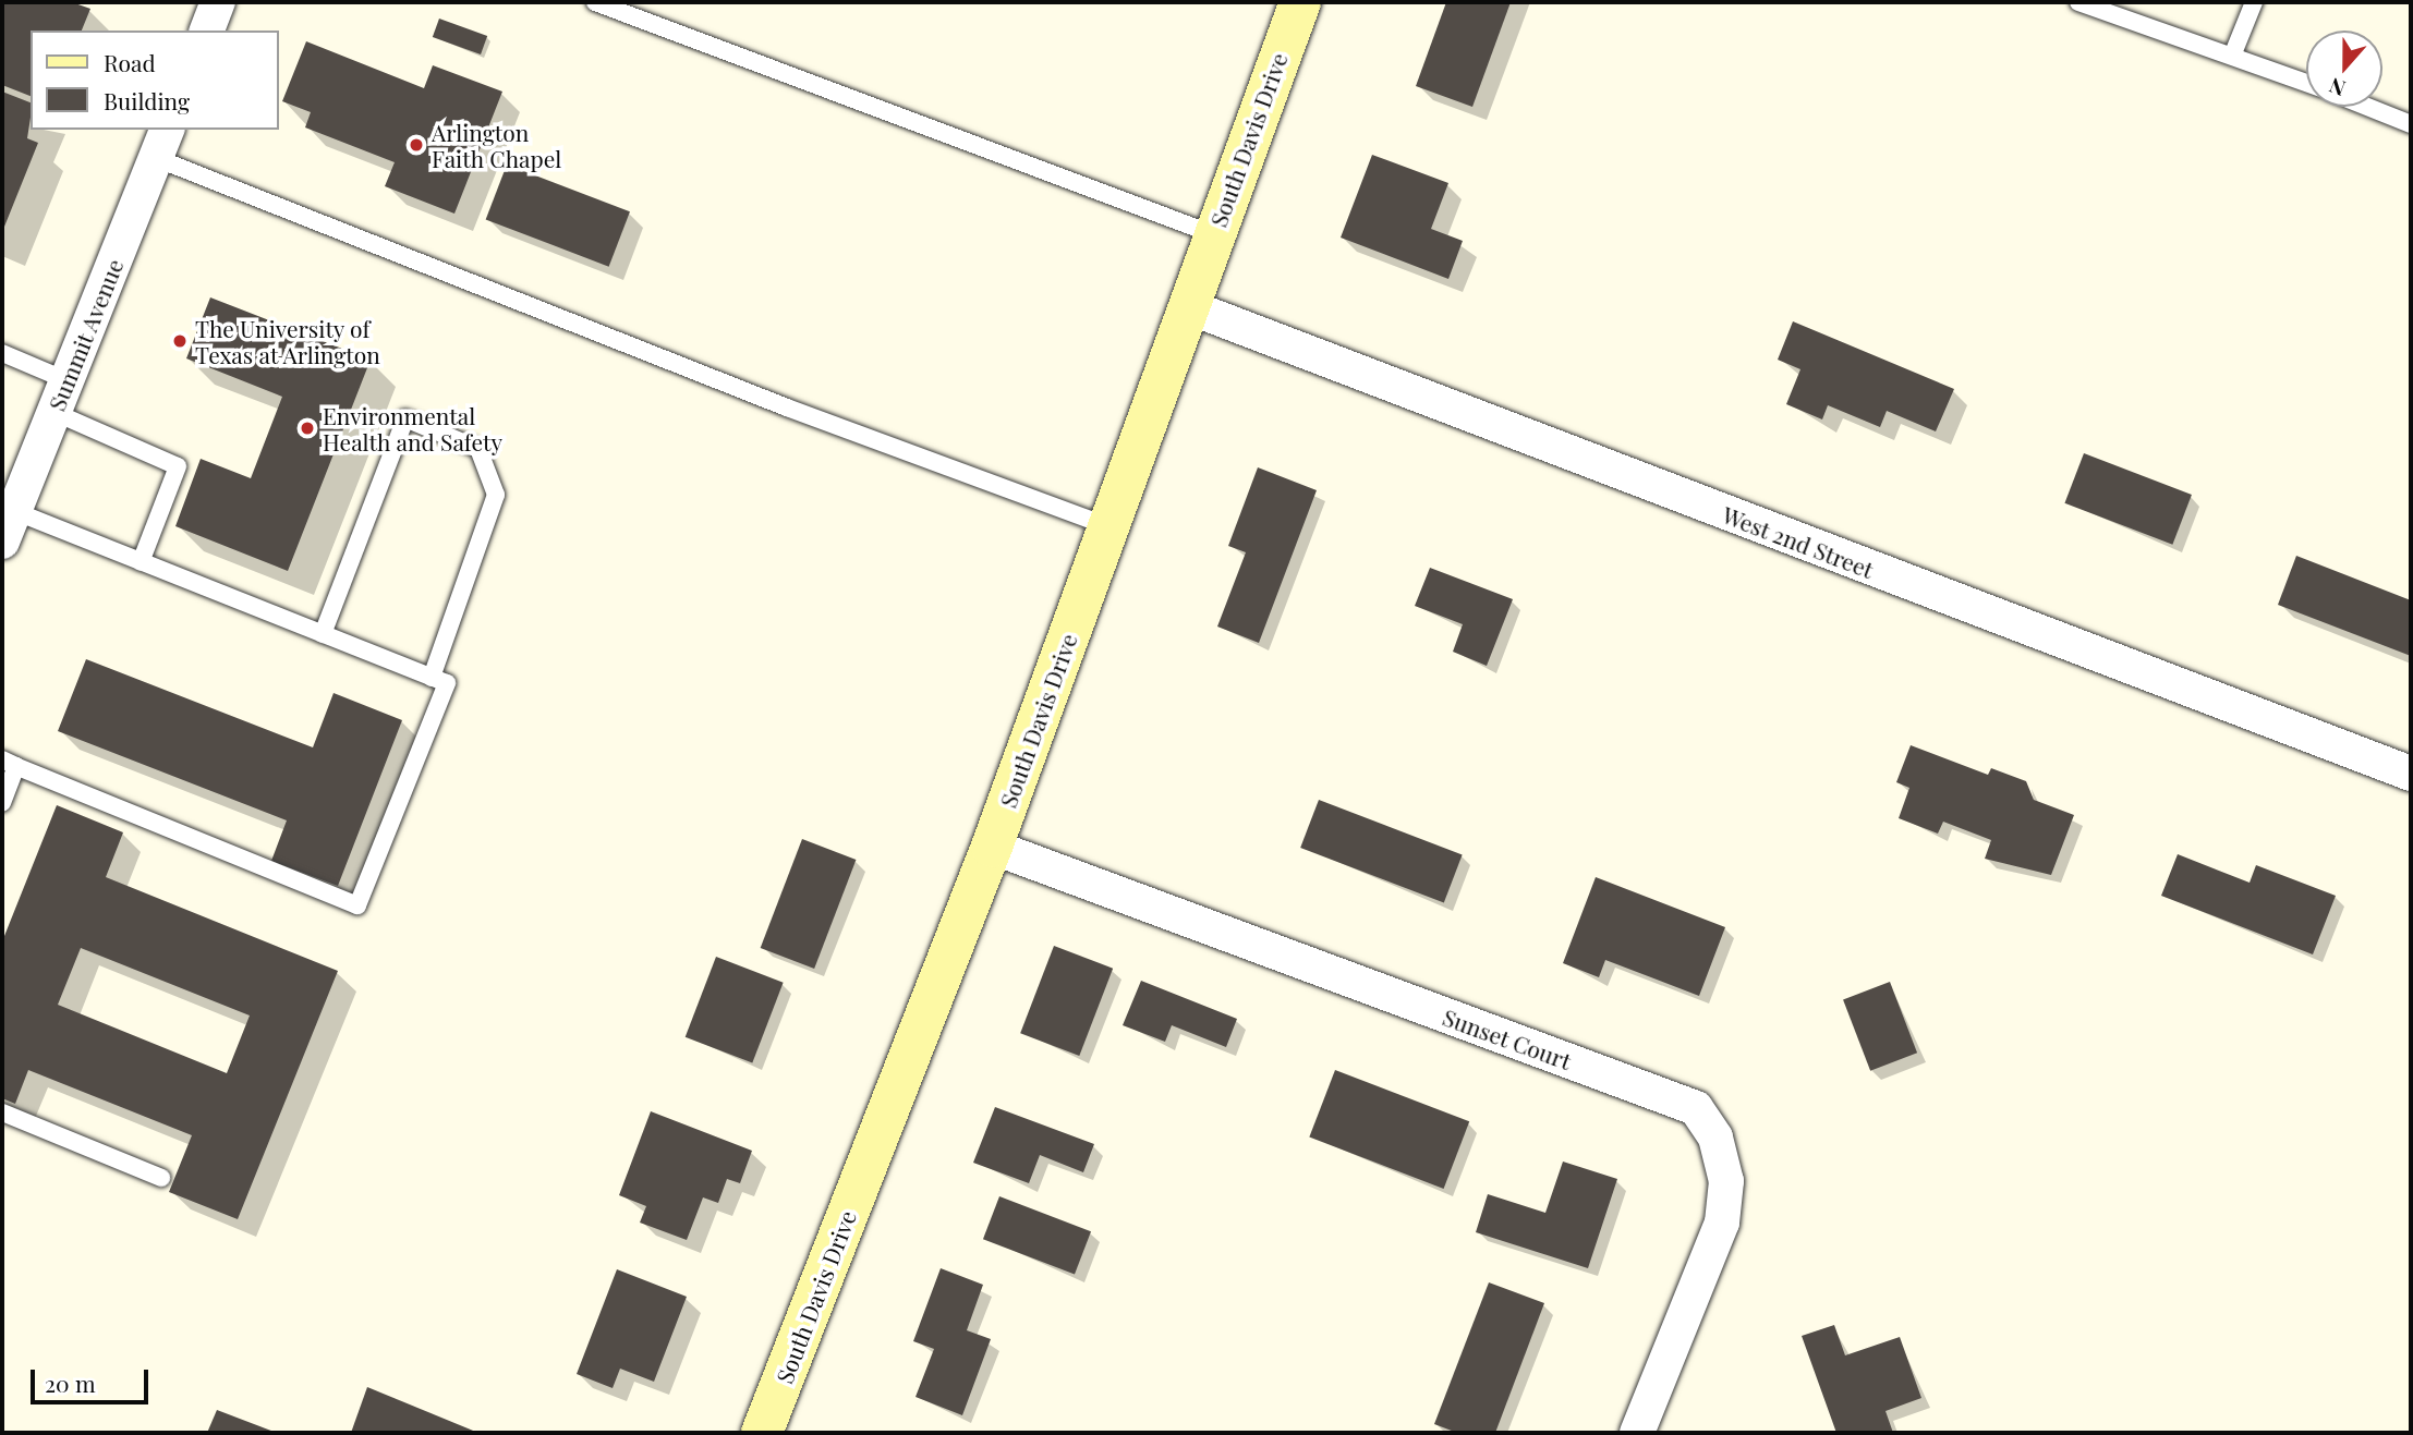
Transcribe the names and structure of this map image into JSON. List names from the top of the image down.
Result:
{
  "streets": {
    "street": [
      "South Davis Drive",
      "Summit Avenue",
      "West 2nd Street",
      "Sunset Court"
    ]
  },
  "crossings": [
    ["South Davis Drive", "West 2nd Street"],
    ["South Davis Drive", "Sunset Court"]
  ],
  "places": ["Arlington Faith Chapel", "The University of Texas at Arlington", "Environmental Health and Safety"],
  "legend": ["Road", "Building"],
  "scale_bar": "20 m",
  "north": "bottom"
}
